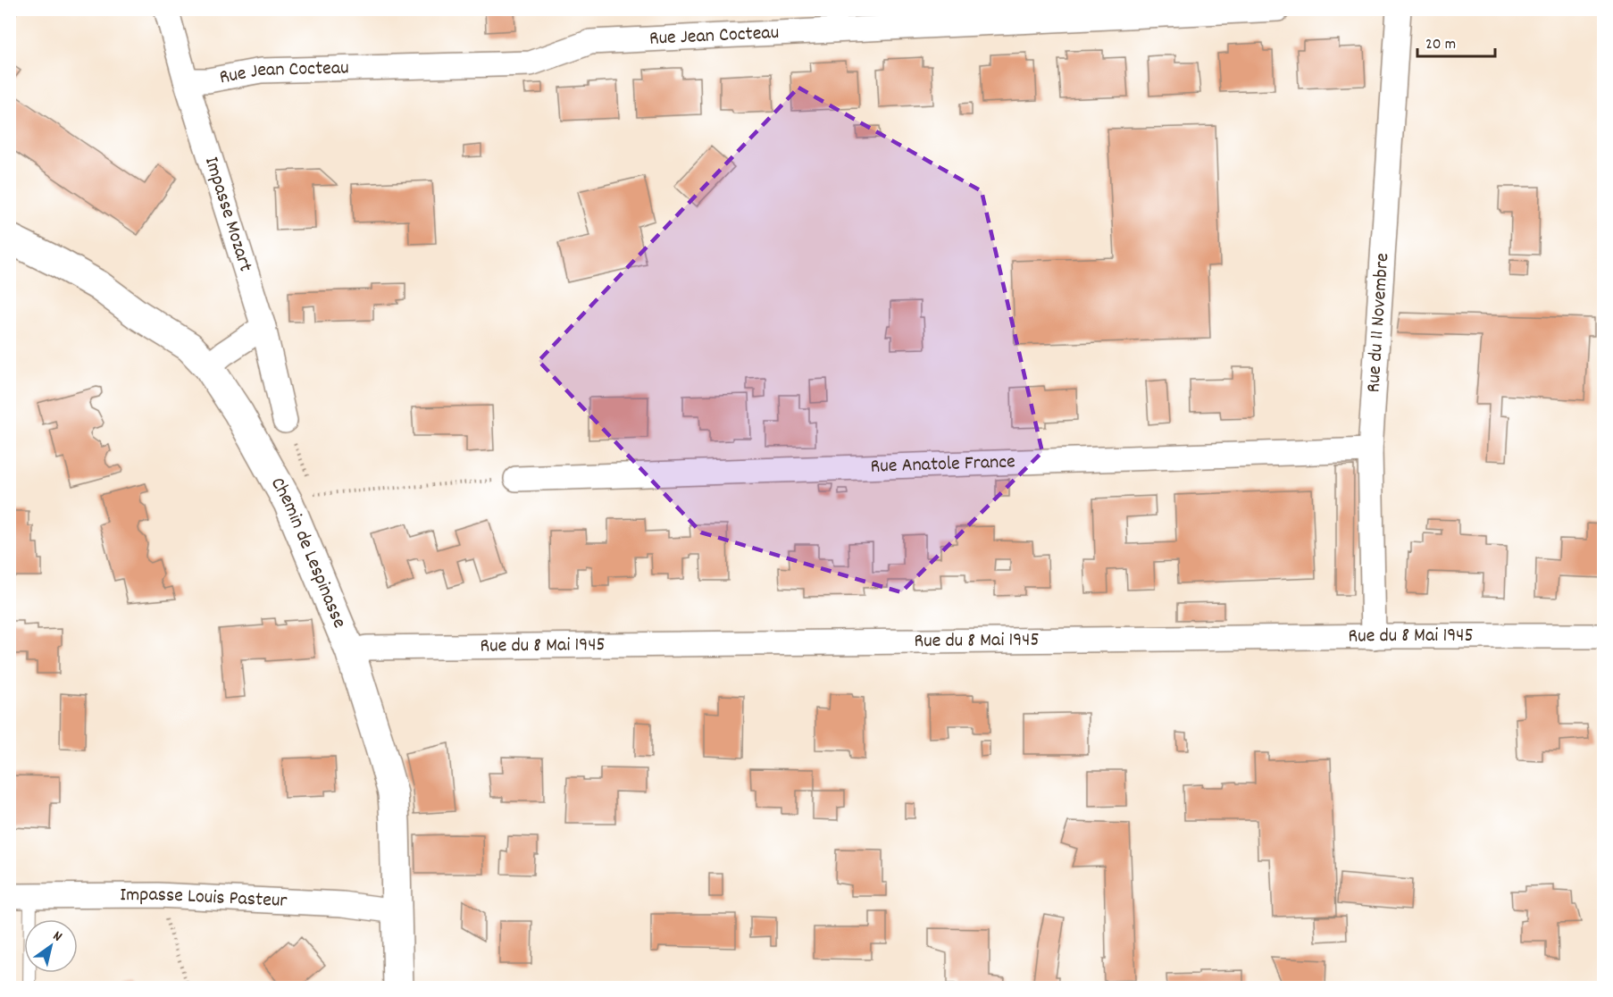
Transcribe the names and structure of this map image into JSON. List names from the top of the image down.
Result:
{
  "streets": {
    "street": [
      "Rue Jean Cocteau",
      "Impasse Mozart",
      "Rue du 11 Novembre",
      "Rue Anatole France",
      "Chemin de Lespinasse",
      "Rue du 8 Mai 1945",
      "Impasse Louis Pasteur"
    ]
  },
  "crossings": [
    ["Rue Jean Cocteau", "Impasse Mozart"],
    ["Rue du 11 Novembre", "Rue Anatole France"],
    ["Rue du 11 Novembre", "Rue du 8 Mai 1945"],
    ["Chemin de Lespinasse", "Rue du 8 Mai 1945"],
    ["Chemin de Lespinasse", "Impasse Louis Pasteur"]
  ],
  "scale_bar": "20 m",
  "north": "top right"
}
